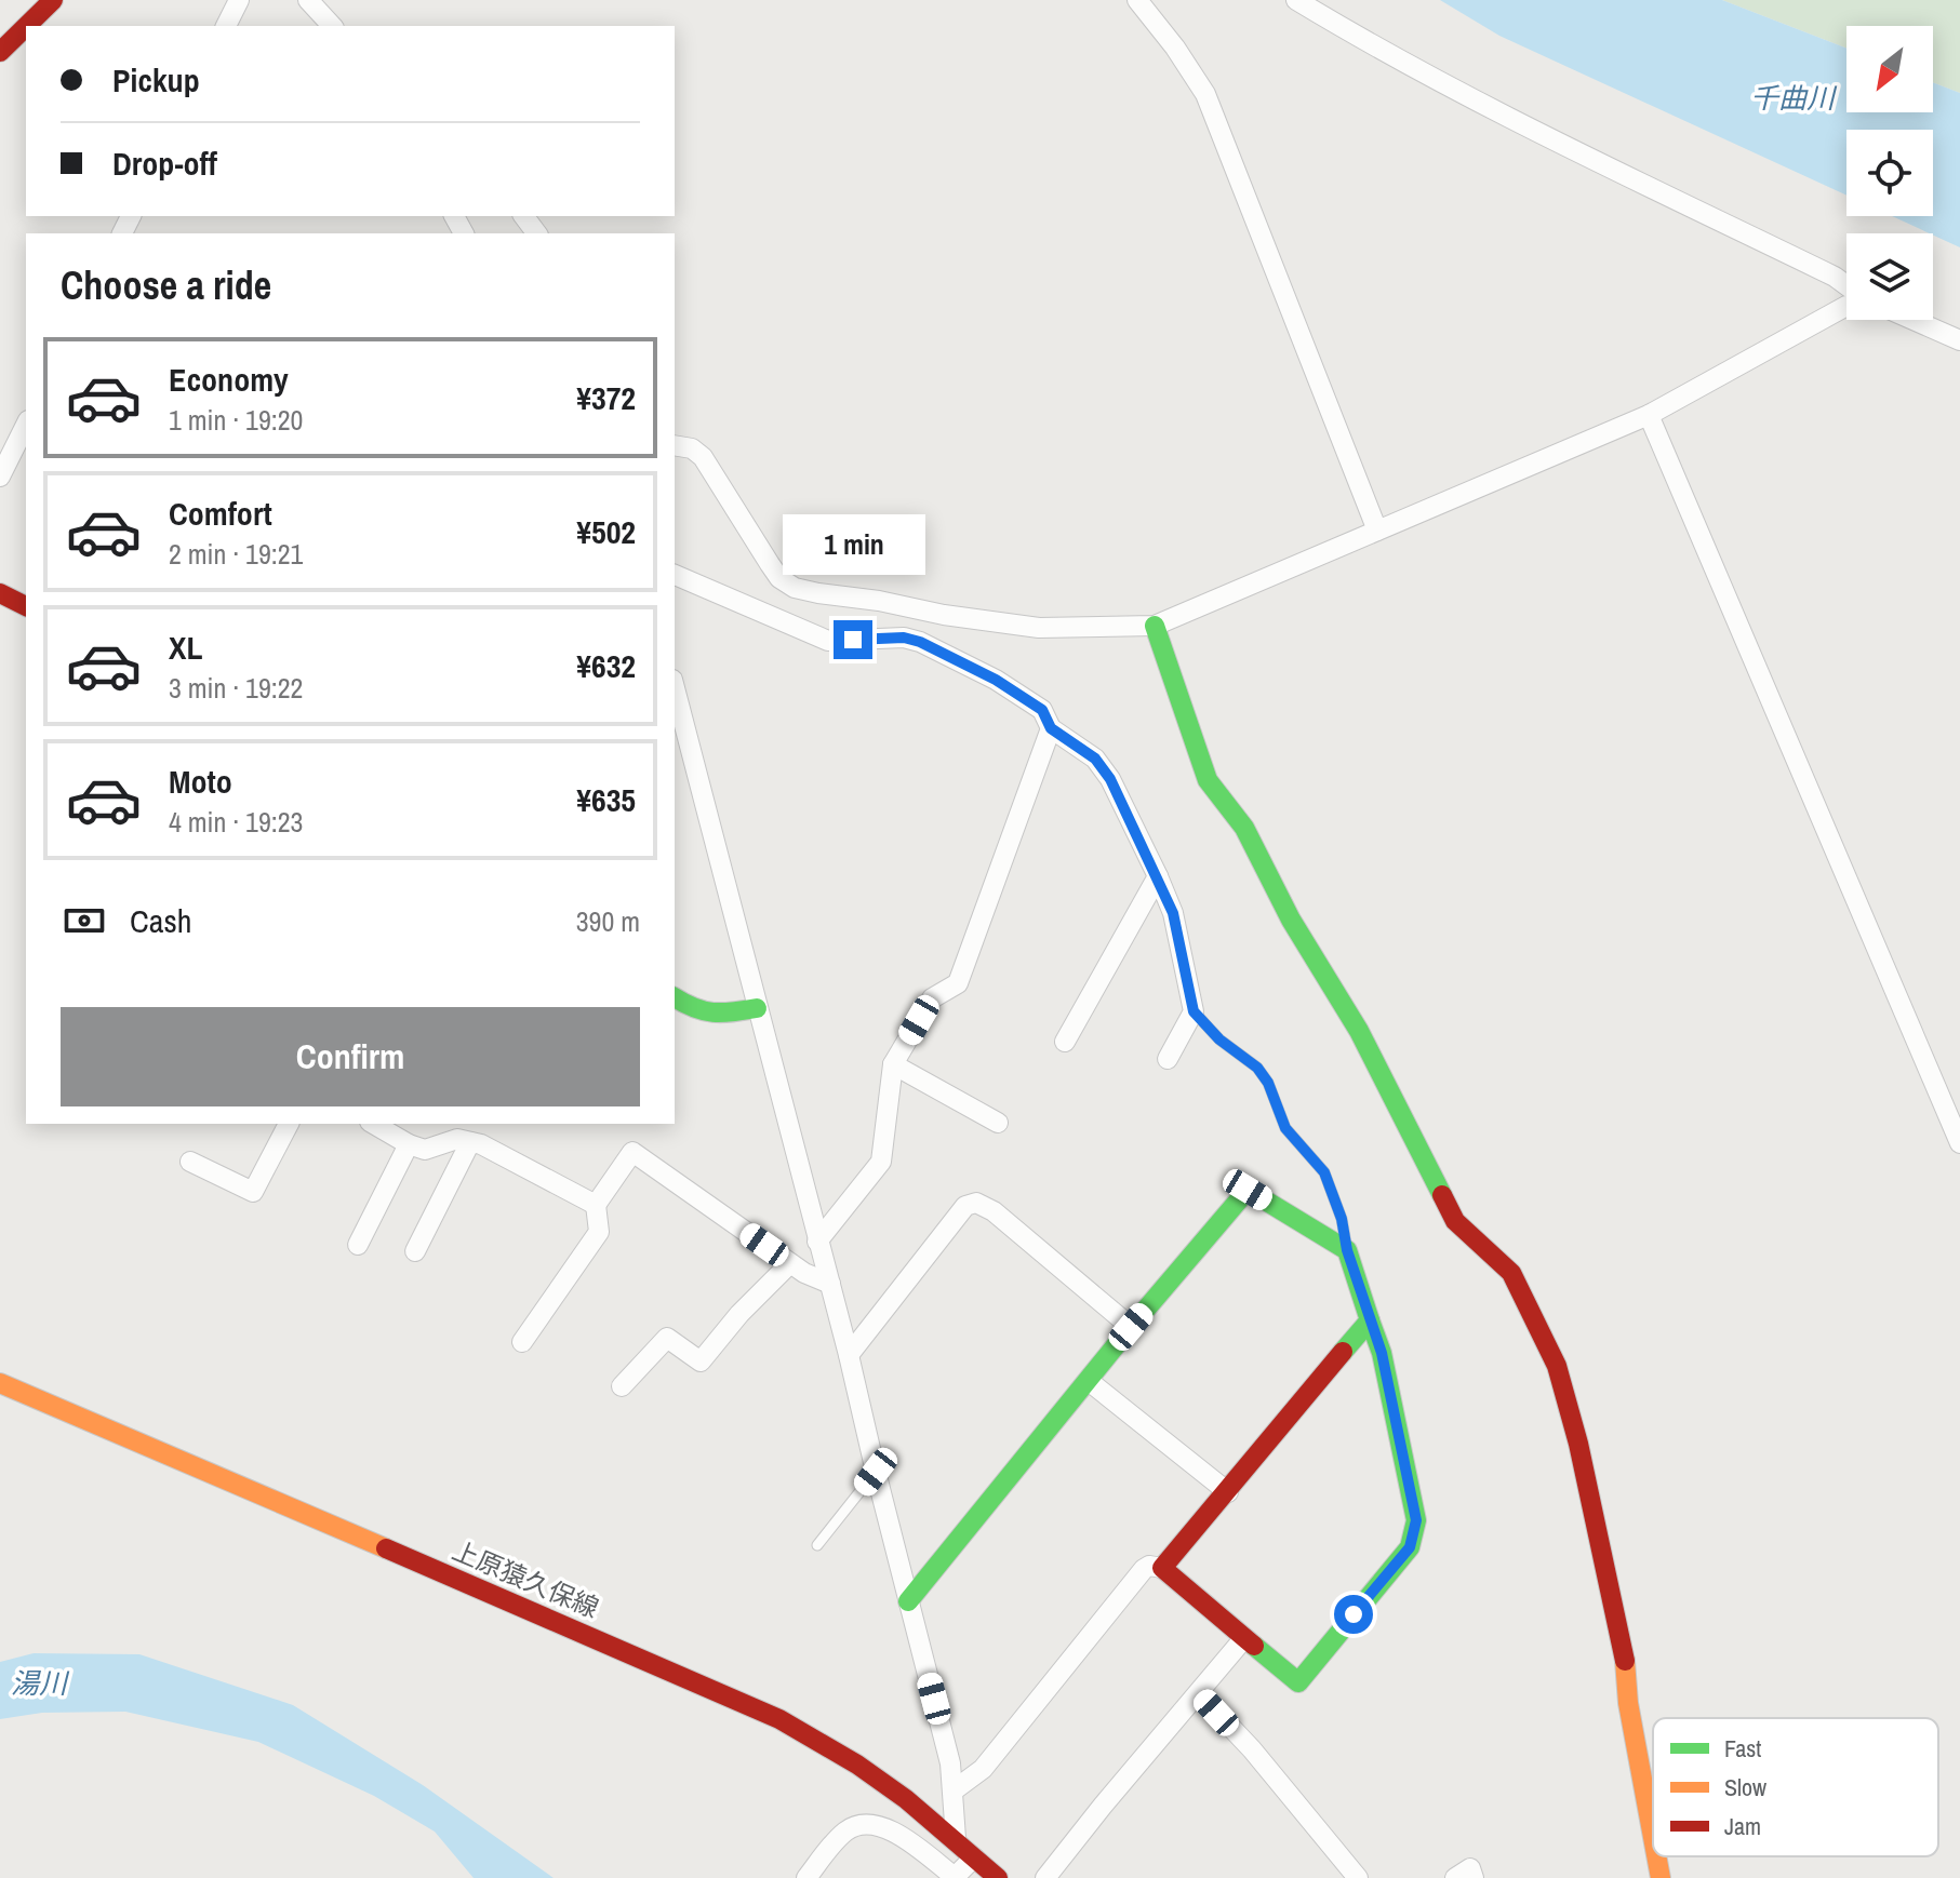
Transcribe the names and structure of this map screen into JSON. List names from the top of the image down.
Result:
{
  "streets": {
    "main road": ["上原猿久保線"]
  },
  "water": ["千曲川", "湯川"],
  "legend": ["Fast", "Slow", "Jam"],
  "north": "bottom left",
  "page": {
    "banner": ["Pickup", "Drop-off"],
    "heading": "Choose a ride",
    "list": [
      {
        "name": "Economy",
        "note": "1 min · 19:20",
        "value": "¥372"
      },
      {
        "name": "Comfort",
        "note": "2 min · 19:21",
        "value": "¥502"
      },
      {
        "name": "XL",
        "note": "3 min · 19:22",
        "value": "¥632"
      },
      {
        "name": "Moto",
        "note": "4 min · 19:23",
        "value": "¥635"
      }
    ],
    "bubble": "1 min",
    "pay": ["Cash", "390 m"],
    "buttons": "Confirm"
  }
}
